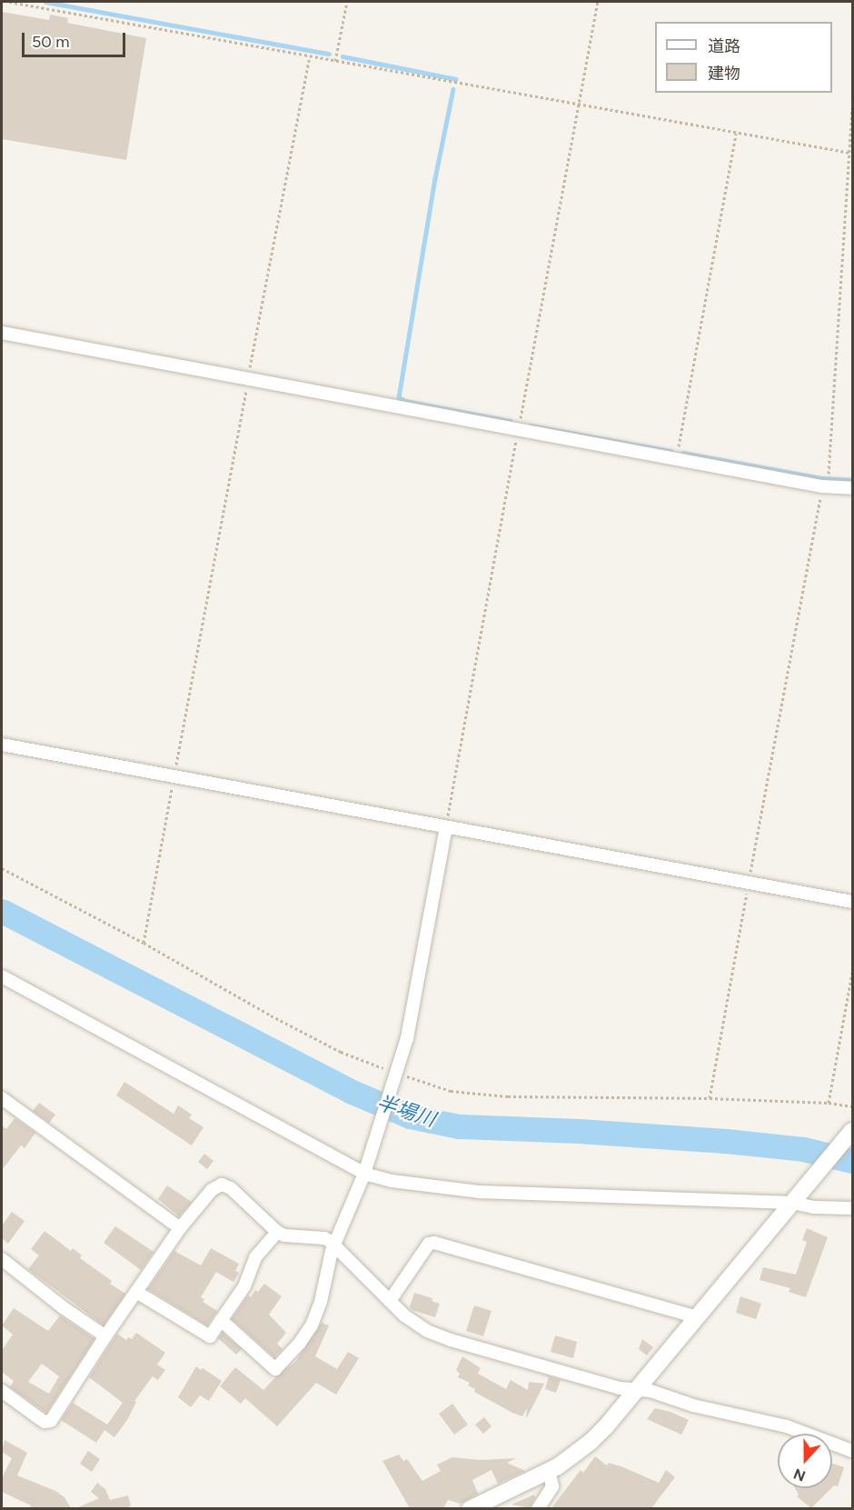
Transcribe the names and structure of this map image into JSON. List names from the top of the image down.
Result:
{
  "water": ["半場川"],
  "legend": ["道路", "建物"],
  "scale_bar": "50 m",
  "north": "bottom"
}
